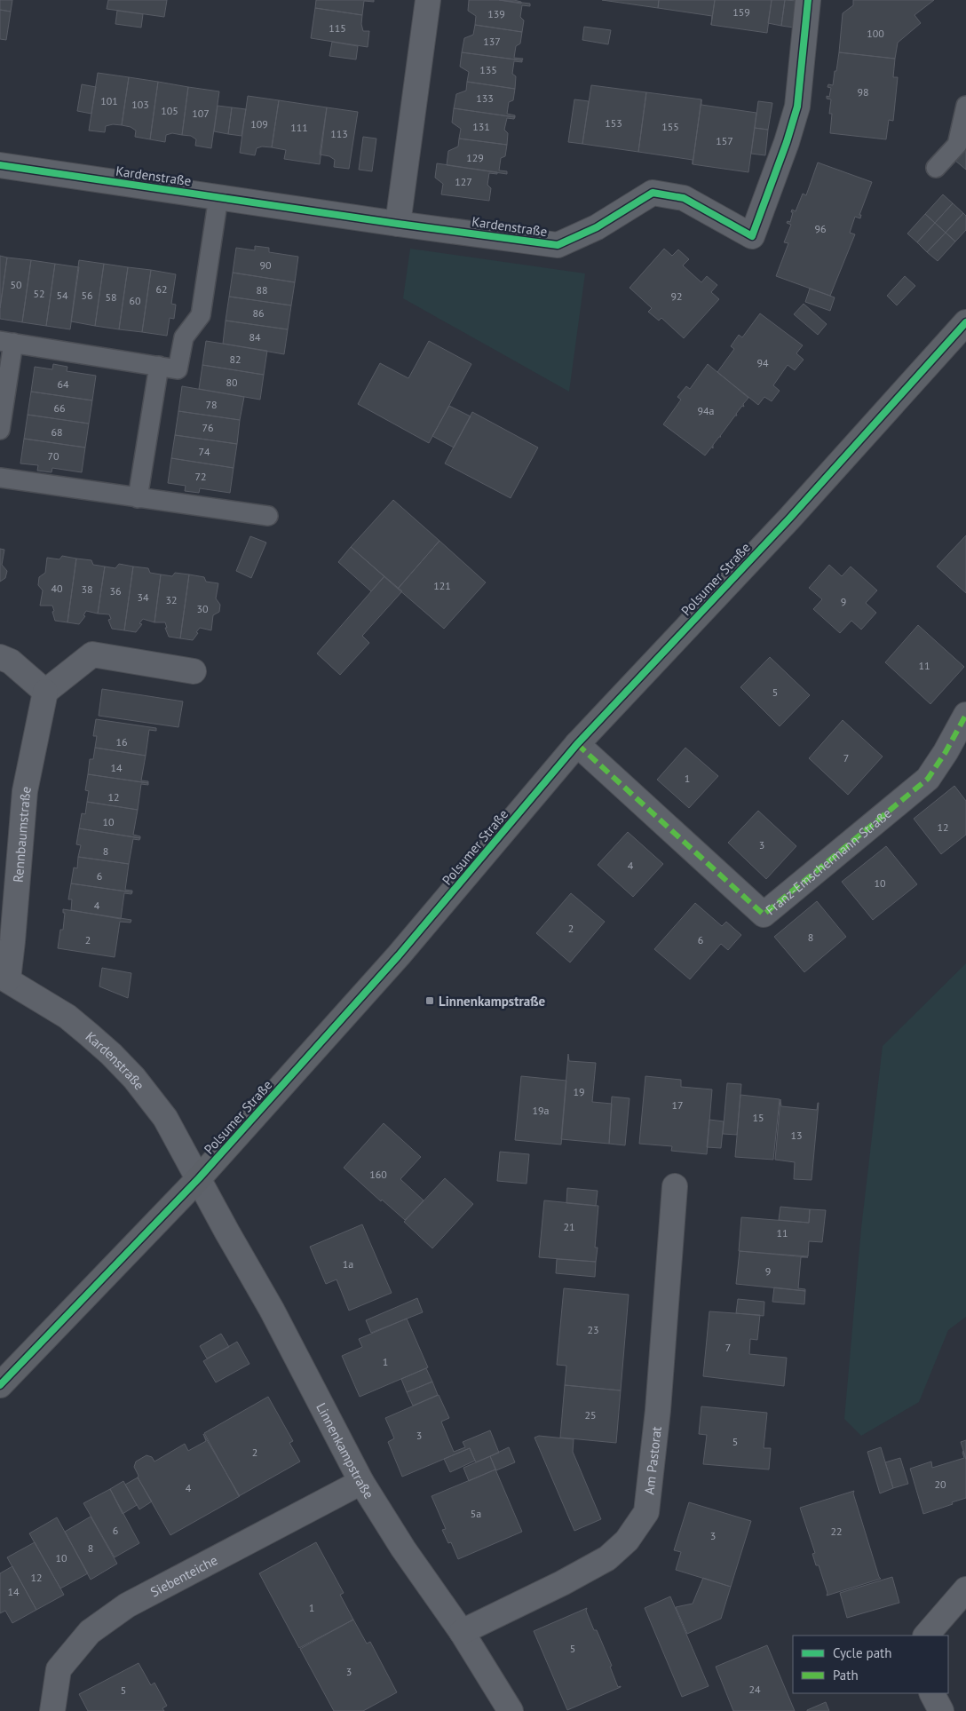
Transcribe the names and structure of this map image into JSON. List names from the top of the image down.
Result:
{
  "streets": {
    "main road": ["Polsumer Straße"],
    "street": [
      "Kardenstraße",
      "Rennbaumstraße",
      "Franz-Emschermann-Straße",
      "Linnenkampstraße",
      "Am Pastorat",
      "Siebenteiche"
    ]
  },
  "crossings": [
    ["Kardenstraße", "Polsumer Straße"],
    ["Kardenstraße", "Rennbaumstraße"],
    ["Kardenstraße", "Linnenkampstraße"],
    ["Polsumer Straße", "Franz-Emschermann-Straße"],
    ["Polsumer Straße", "Linnenkampstraße"],
    ["Linnenkampstraße", "Am Pastorat"],
    ["Linnenkampstraße", "Siebenteiche"]
  ],
  "places": {
    "transit": ["Linnenkampstraße"]
  },
  "house_numbers": [
    "159",
    "139",
    "115",
    "100",
    "137",
    "135",
    "98",
    "133",
    "101",
    "103",
    "105",
    "107",
    "153",
    "109",
    "131",
    "155",
    "111",
    "113",
    "157",
    "129",
    "127",
    "96",
    "90",
    "50",
    "62",
    "88",
    "52",
    "54",
    "56",
    "92",
    "58",
    "60",
    "86",
    "84",
    "82",
    "94",
    "80",
    "64",
    "78",
    "66",
    "94a",
    "76",
    "68",
    "74",
    "70",
    "72",
    "121",
    "40",
    "38",
    "36",
    "34",
    "32",
    "9",
    "30",
    "11",
    "5",
    "16",
    "7",
    "14",
    "1",
    "12",
    "10",
    "12",
    "3",
    "8",
    "4",
    "6",
    "10",
    "4",
    "2",
    "8",
    "2",
    "6",
    "19",
    "17",
    "19a",
    "15",
    "13",
    "160",
    "21",
    "11",
    "1a",
    "9",
    "23",
    "7",
    "1",
    "25",
    "3",
    "5",
    "2",
    "20",
    "4",
    "5a",
    "6",
    "22",
    "3",
    "8",
    "10",
    "12",
    "14",
    "1",
    "5",
    "3",
    "24",
    "5"
  ],
  "legend": ["Cycle path", "Path"]
}
